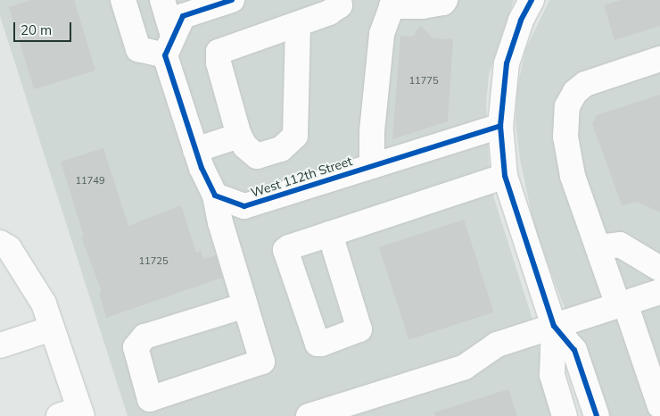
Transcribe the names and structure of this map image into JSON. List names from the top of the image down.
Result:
{
  "streets": {
    "street": ["West 112th Street"]
  },
  "house_numbers": ["11775", "11749", "11725"],
  "scale_bar": "20 m"
}
